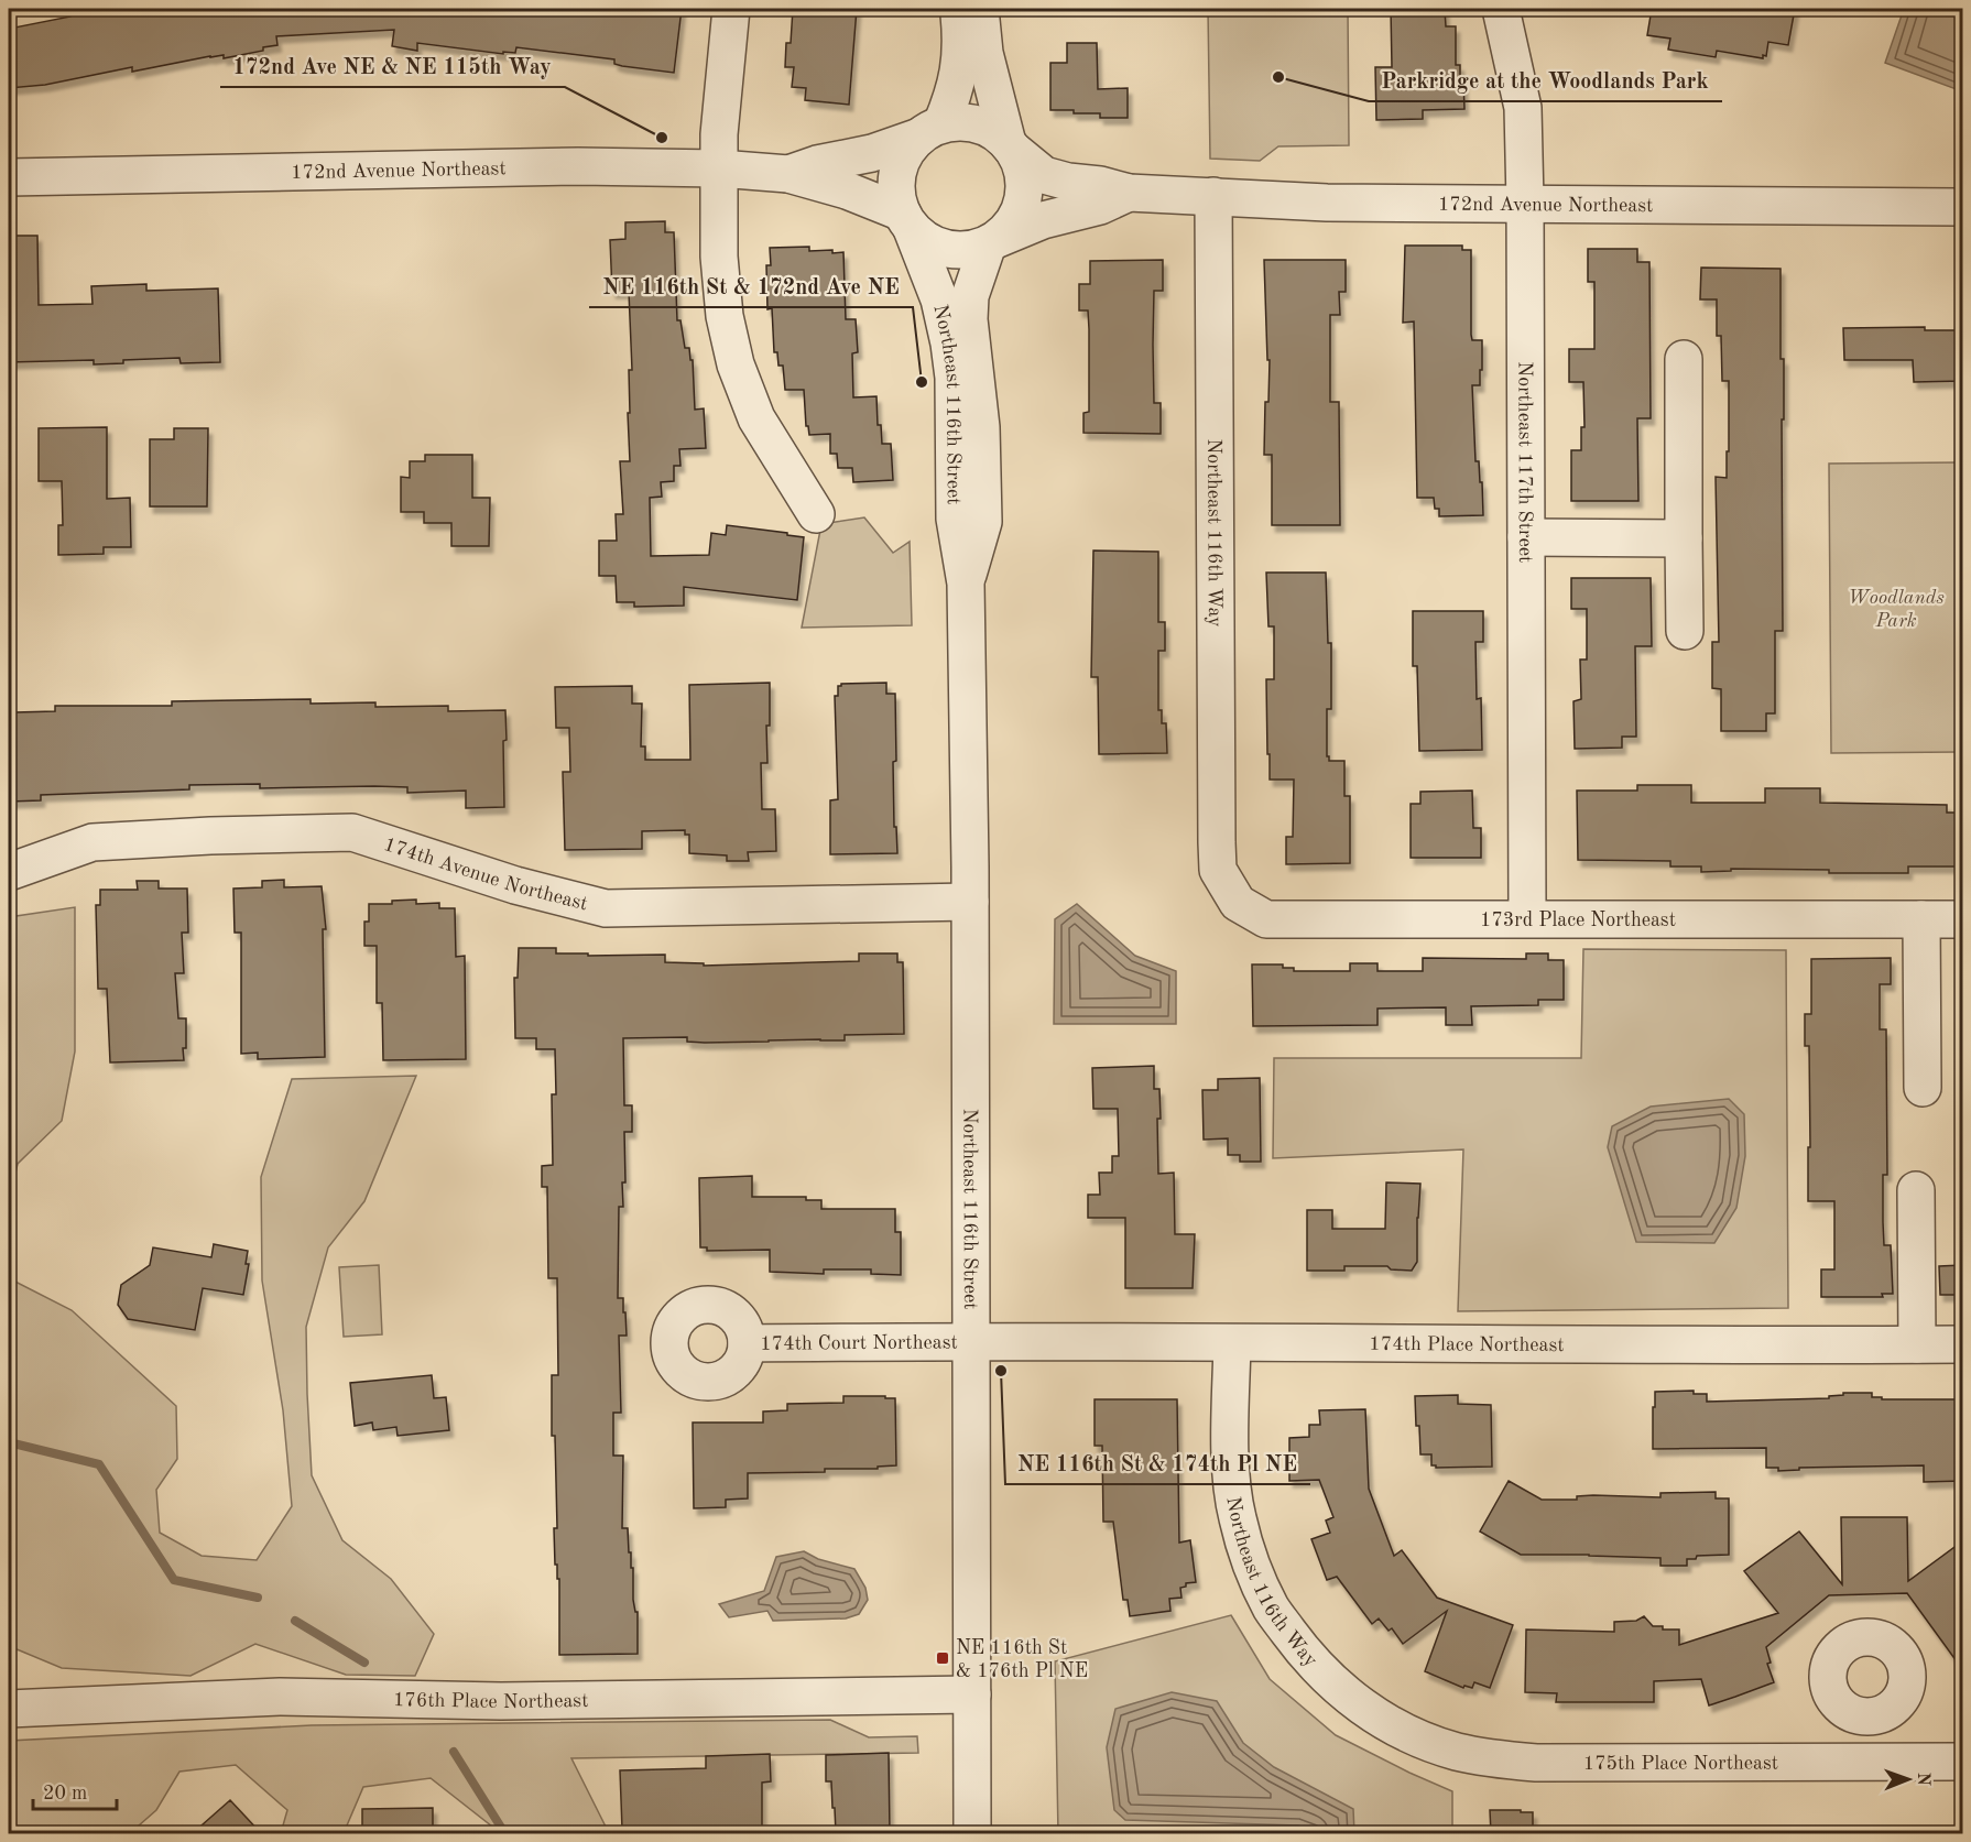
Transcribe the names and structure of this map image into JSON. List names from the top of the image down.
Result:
{
  "streets": {
    "street": [
      "172nd Avenue Northeast",
      "Northeast 116th Street",
      "Northeast 117th Street",
      "Northeast 116th Way",
      "174th Avenue Northeast",
      "173rd Place Northeast",
      "174th Court Northeast",
      "174th Place Northeast",
      "176th Place Northeast",
      "175th Place Northeast"
    ]
  },
  "crossings": [
    ["172nd Avenue Northeast", "Northeast 116th Street"],
    ["172nd Avenue Northeast", "Northeast 117th Street"],
    ["172nd Avenue Northeast", "Northeast 116th Way"],
    ["Northeast 116th Street", "174th Avenue Northeast"],
    ["Northeast 116th Street", "174th Court Northeast"],
    ["Northeast 116th Street", "174th Place Northeast"],
    ["Northeast 116th Street", "176th Place Northeast"],
    ["Northeast 117th Street", "173rd Place Northeast"],
    ["Northeast 116th Way", "173rd Place Northeast"],
    ["Northeast 116th Way", "174th Place Northeast"],
    ["Northeast 116th Way", "175th Place Northeast"],
    ["174th Court Northeast", "174th Place Northeast"]
  ],
  "parks": ["Woodlands Park"],
  "places": {
    "other": [
      "Parkridge at the Woodlands Park",
      "172nd Ave NE & NE 115th Way",
      "NE 116th St & 172nd Ave NE",
      "NE 116th St & 174th Pl NE"
    ],
    "transit": ["NE 116th St & 176th Pl NE"]
  },
  "scale_bar": "20 m",
  "north": "right"
}
